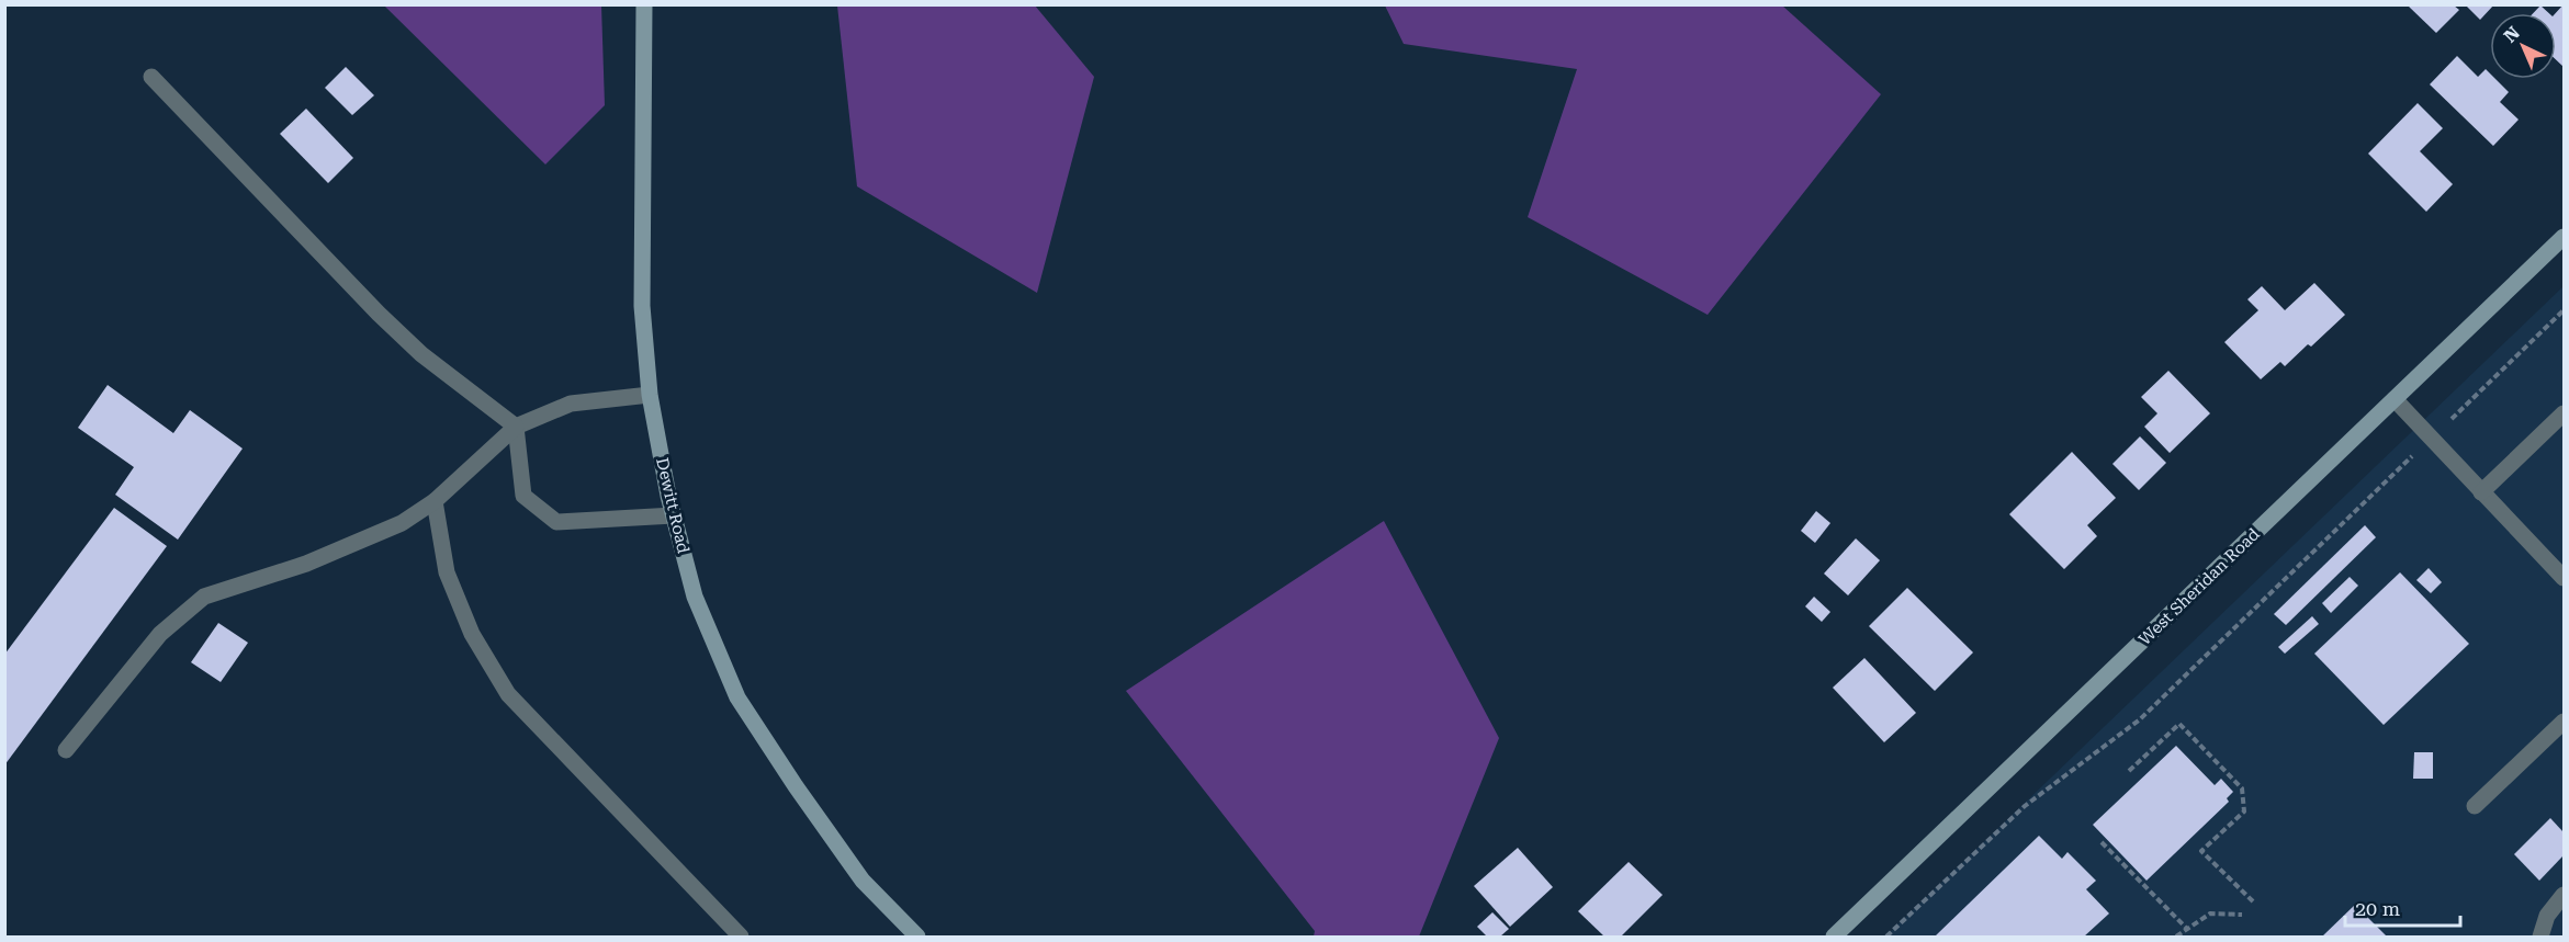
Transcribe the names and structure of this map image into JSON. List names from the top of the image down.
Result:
{
  "streets": {
    "street": ["Dewitt Road", "West Sheridan Road"]
  },
  "scale_bar": "20 m",
  "north": "top left"
}
